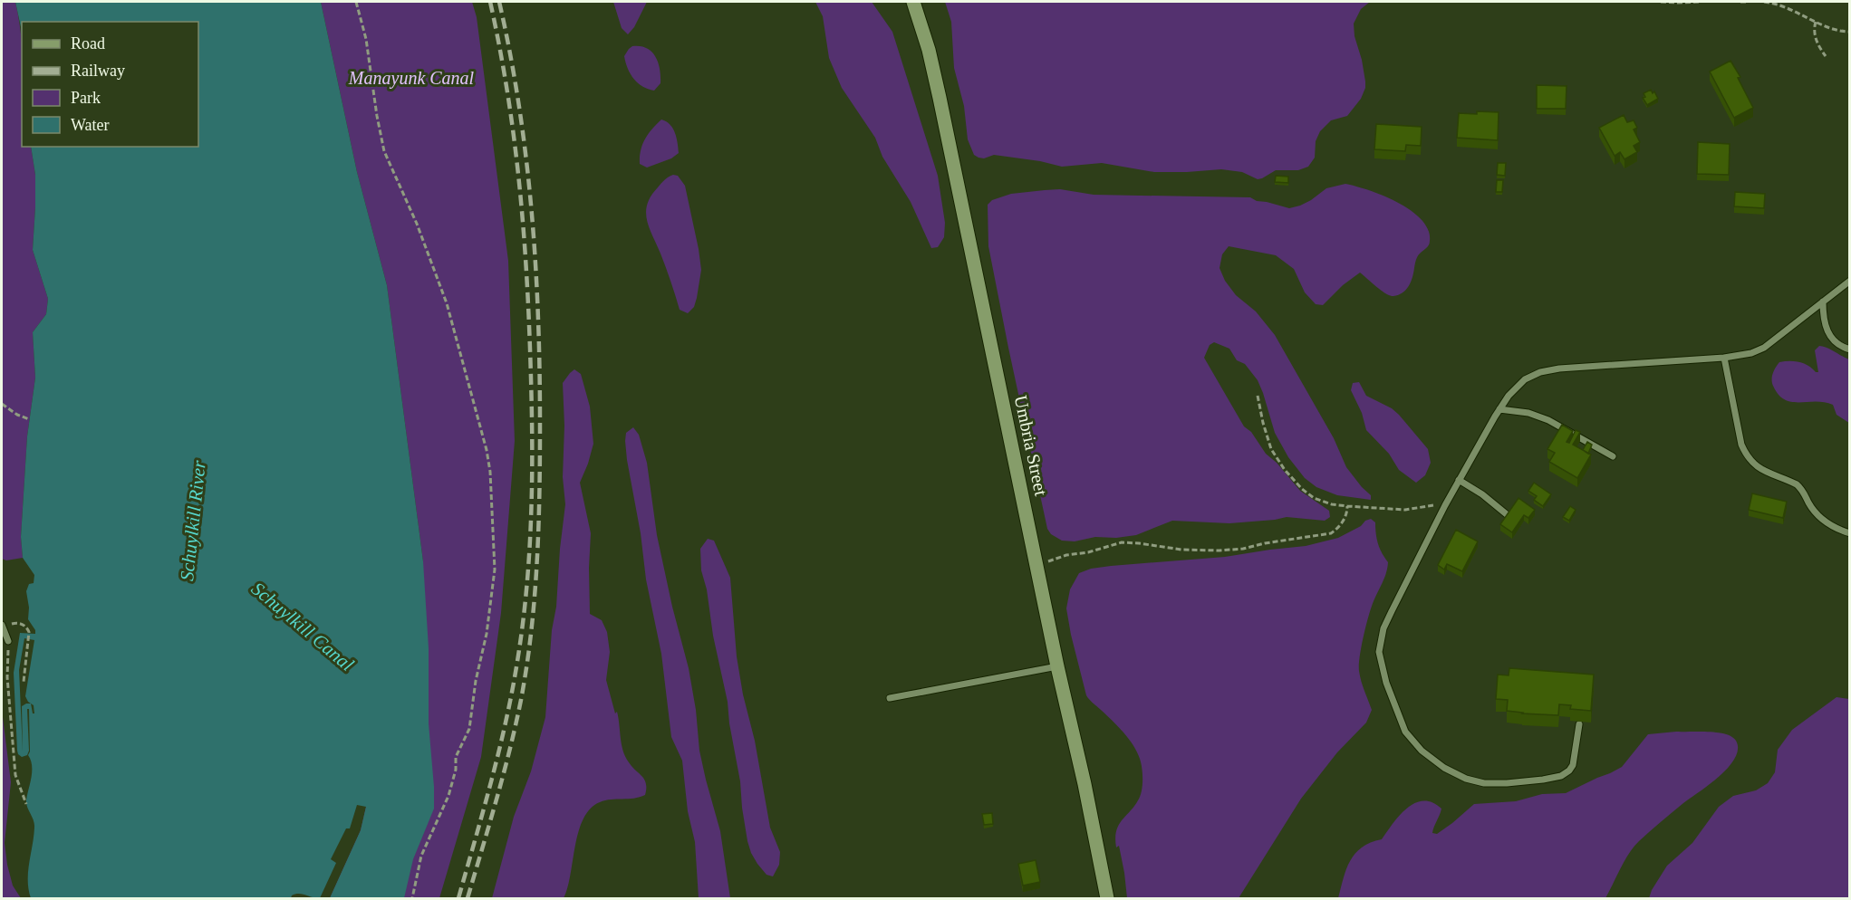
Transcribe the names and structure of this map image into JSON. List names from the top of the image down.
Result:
{
  "streets": {
    "main road": ["Umbria Street"]
  },
  "water": ["Schuylkill River", "Schuylkill Canal"],
  "parks": ["Manayunk Canal"],
  "legend": [
    "Road",
    "Railway",
    "Park",
    "Water"
  ]
}
